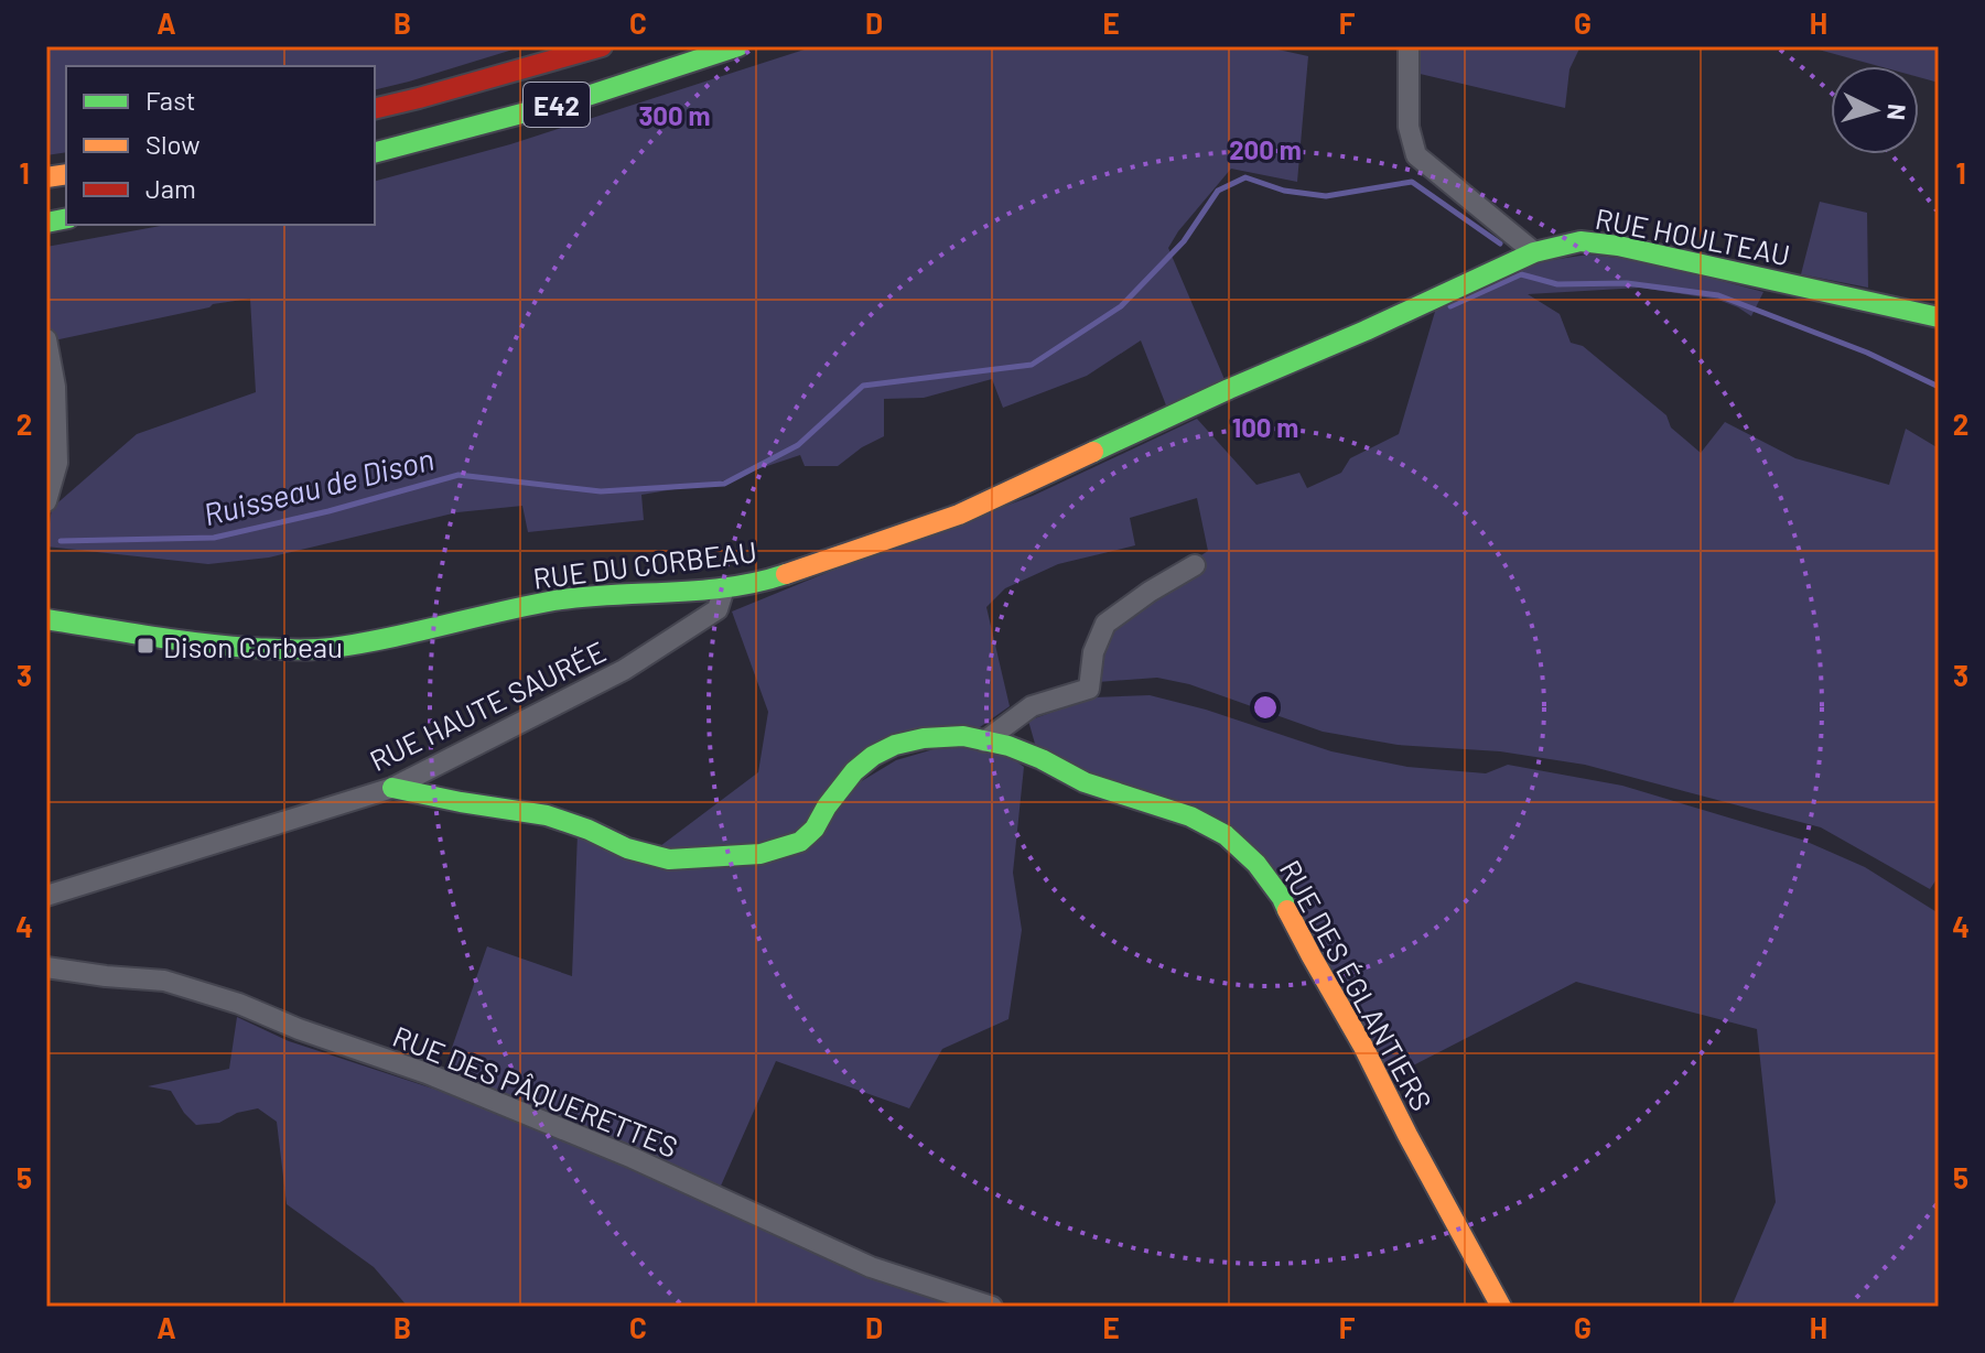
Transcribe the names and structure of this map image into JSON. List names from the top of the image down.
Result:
{
  "streets": {
    "main road": [
      "E42",
      "RUE HOULTEAU",
      "RUE DU CORBEAU",
      "RUE DES ÉGLANTIERS"
    ],
    "street": ["RUE HAUTE SAURÉE", "RUE DES PÂQUERETTES"]
  },
  "crossings": [
    ["RUE HOULTEAU", "RUE DU CORBEAU"],
    ["RUE DU CORBEAU", "RUE HAUTE SAURÉE"],
    ["RUE HAUTE SAURÉE", "RUE DES ÉGLANTIERS"]
  ],
  "water": ["Ruisseau de Dison"],
  "places": {
    "transit": ["Dison Corbeau"]
  },
  "legend": ["Fast", "Slow", "Jam"],
  "north": "right",
  "grid": {
    "columns": [
      "A",
      "B",
      "C",
      "D",
      "E",
      "F",
      "G",
      "H"
    ],
    "rows": [
      "1",
      "2",
      "3",
      "4",
      "5"
    ]
  },
  "rings": ["300 m", "200 m", "100 m"]
}
